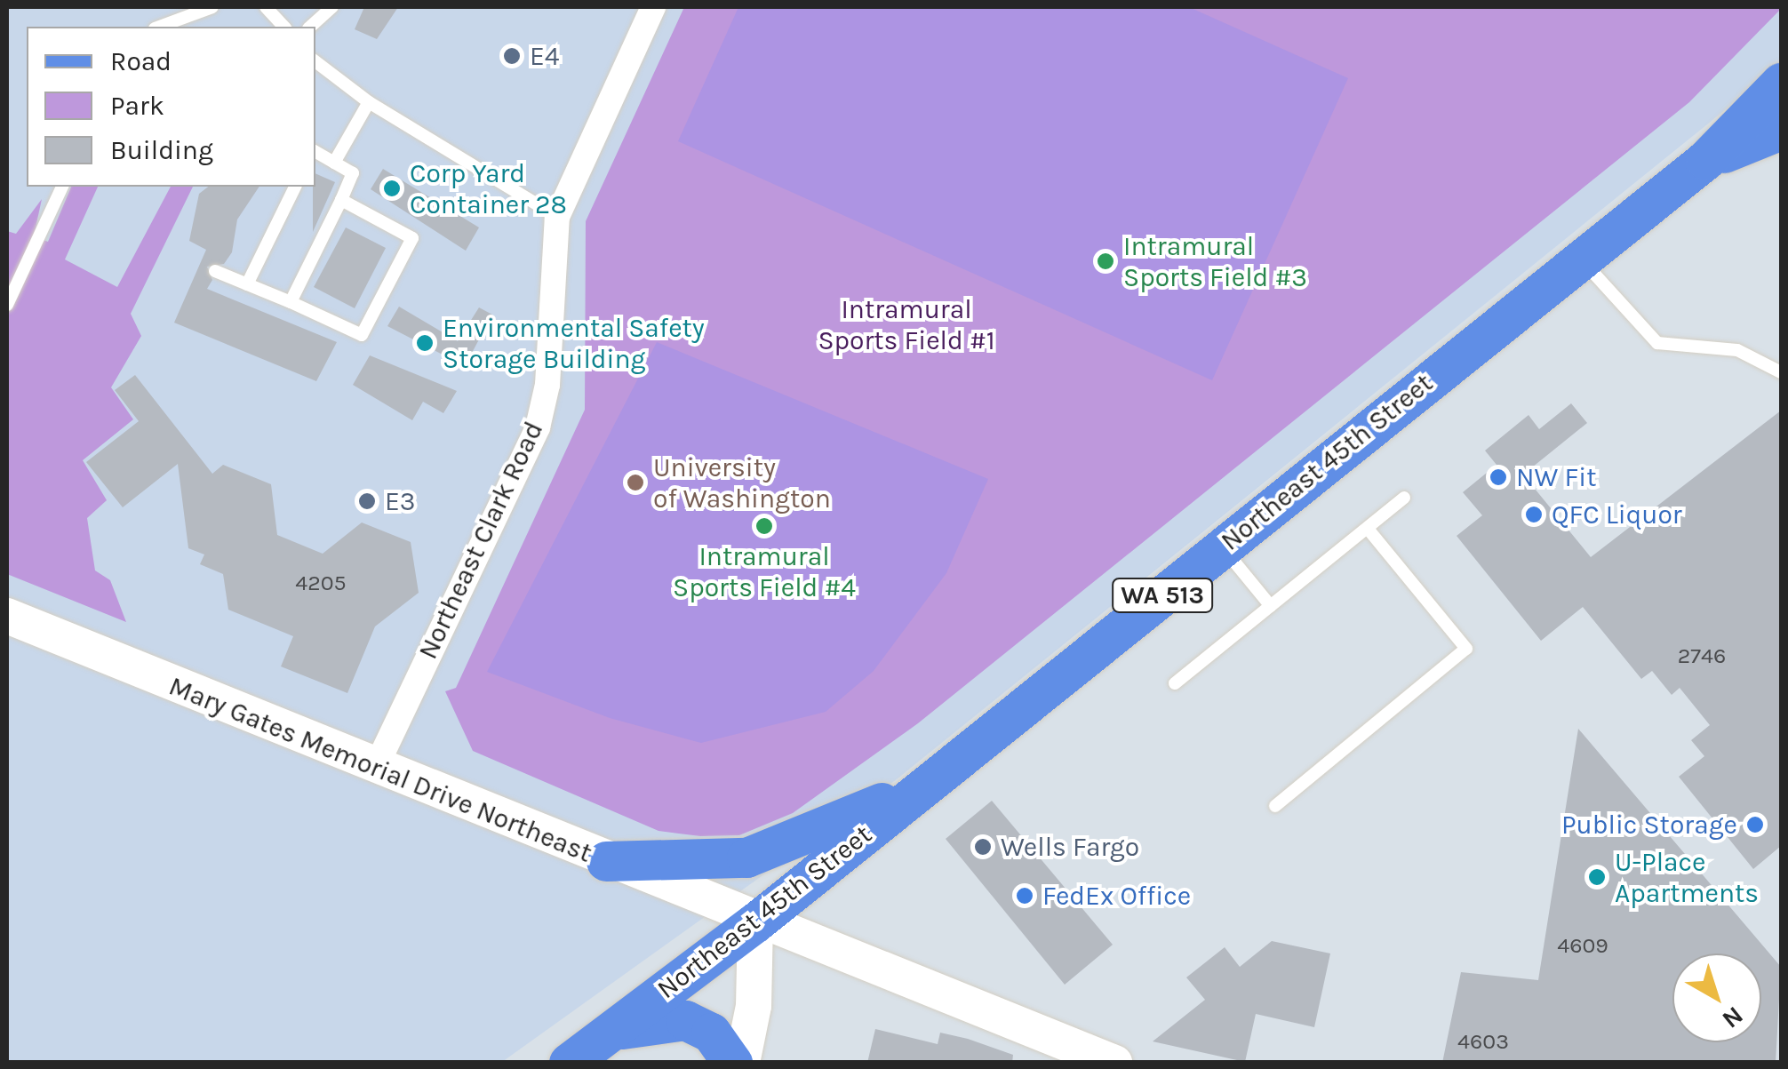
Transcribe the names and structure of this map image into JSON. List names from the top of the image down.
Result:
{
  "streets": {
    "main road": ["Northeast 45th Street", "WA 513"],
    "street": ["Northeast Clark Road", "Mary Gates Memorial Drive Northeast"]
  },
  "crossings": [
    ["Northeast 45th Street", "Mary Gates Memorial Drive Northeast"],
    ["Northeast Clark Road", "Mary Gates Memorial Drive Northeast"]
  ],
  "parks": ["Intramural Sports Field #1"],
  "places": [
    "E4",
    "Corp Yard Container 28",
    "Intramural Sports Field #3",
    "Environmental Safety Storage Building",
    "NW Fit",
    "University of Washington",
    "E3",
    "QFC Liquor",
    "Intramural Sports Field #4",
    "Public Storage",
    "Wells Fargo",
    "U-Place Apartments",
    "FedEx Office"
  ],
  "house_numbers": [
    "4205",
    "2746",
    "4609",
    "4603"
  ],
  "legend": ["Road", "Park", "Building"],
  "north": "bottom right"
}
